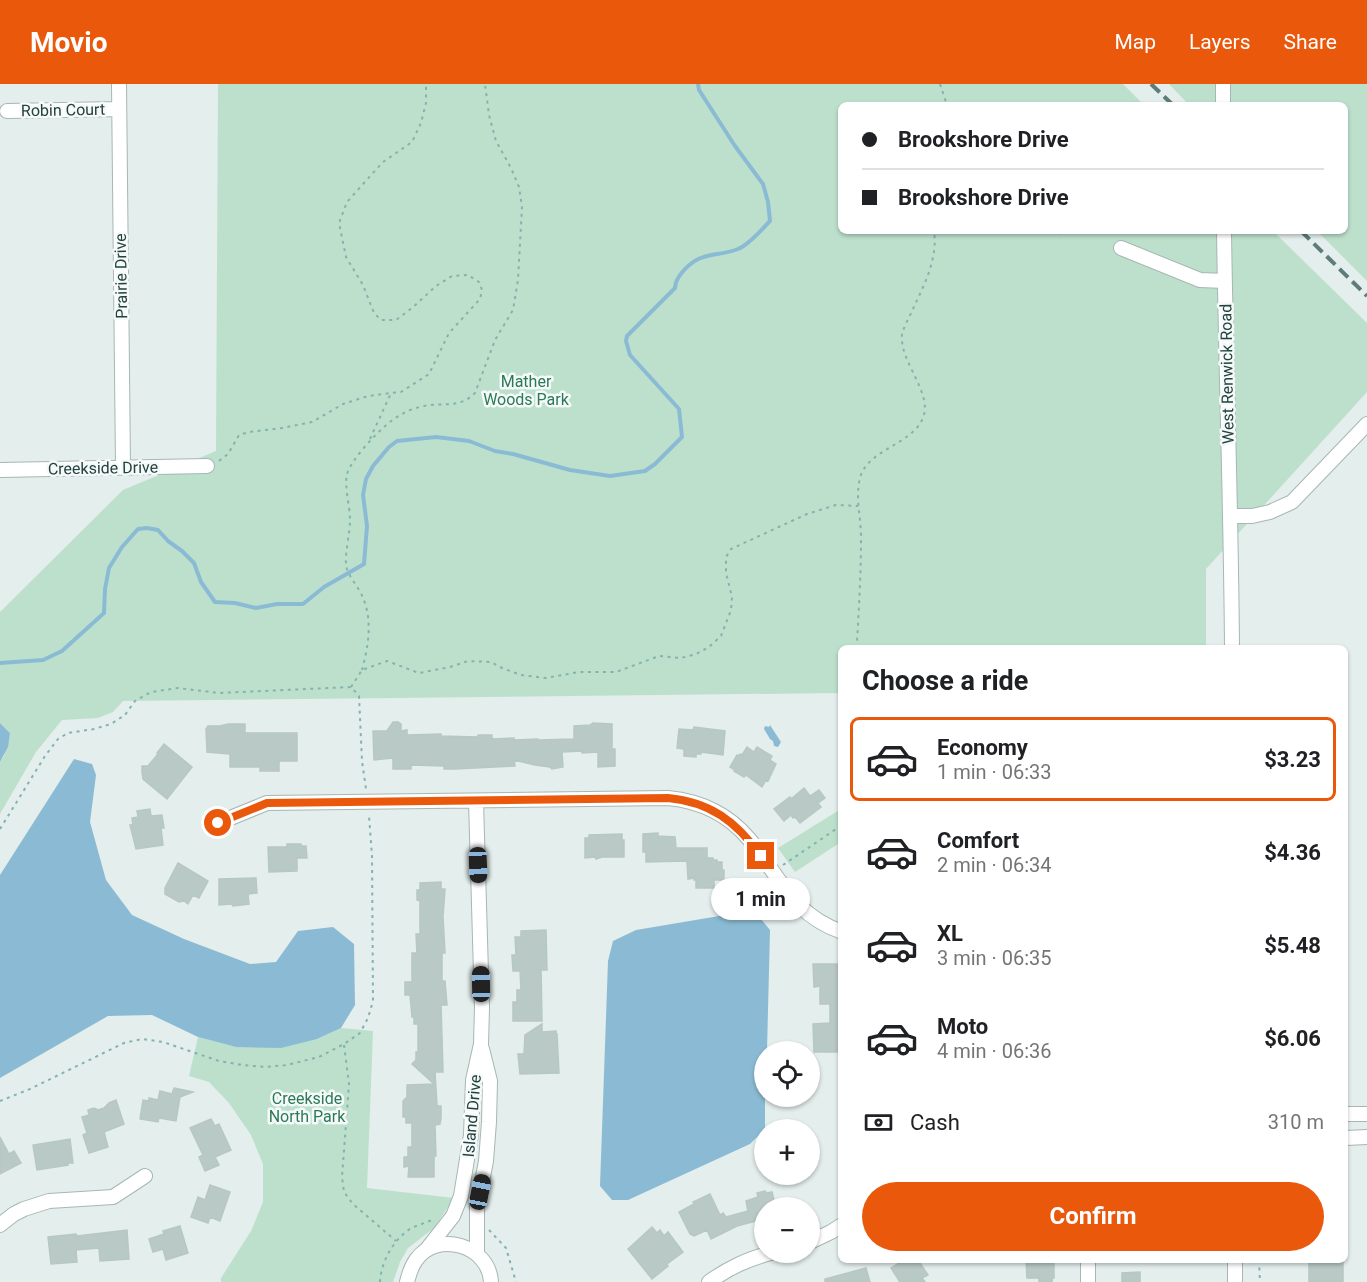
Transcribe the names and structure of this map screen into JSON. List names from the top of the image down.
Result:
{
  "streets": {
    "street": [
      "Robin Court",
      "Prairie Drive",
      "West Renwick Road",
      "Creekside Drive",
      "Island Drive"
    ]
  },
  "crossings": [
    ["Robin Court", "Prairie Drive"],
    ["Prairie Drive", "Creekside Drive"]
  ],
  "parks": ["Mather Woods Park", "Creekside North Park"],
  "page": {
    "header": "Movio",
    "nav": ["Map", "Layers", "Share"],
    "banner": ["Brookshore Drive", "Brookshore Drive"],
    "heading": "Choose a ride",
    "list": [
      {
        "name": "Economy",
        "note": "1 min · 06:33",
        "value": "$3.23"
      },
      {
        "name": "Comfort",
        "note": "2 min · 06:34",
        "value": "$4.36"
      },
      {
        "name": "XL",
        "note": "3 min · 06:35",
        "value": "$5.48"
      },
      {
        "name": "Moto",
        "note": "4 min · 06:36",
        "value": "$6.06"
      }
    ],
    "bubble": "1 min",
    "map_buttons": ["+", "−"],
    "pay": ["Cash", "310 m"],
    "buttons": "Confirm"
  }
}
